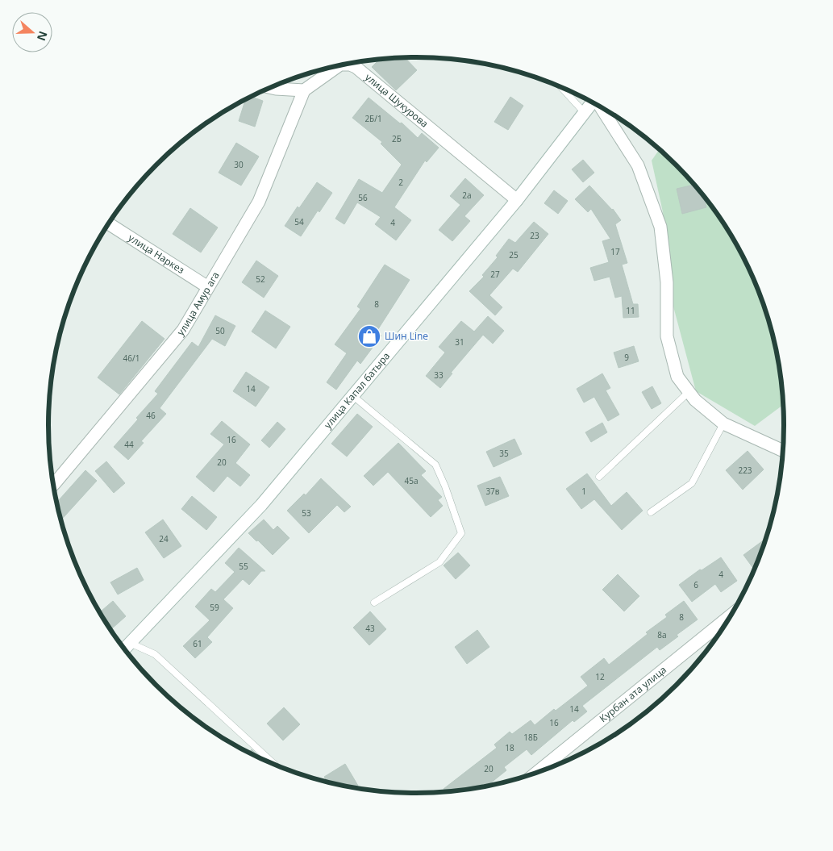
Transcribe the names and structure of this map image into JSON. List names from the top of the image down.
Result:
{
  "streets": {
    "street": [
      "улица Шукурова",
      "улица Наркез",
      "улица Амур ага",
      "улица Капал батыра",
      "Курбан ата улица"
    ]
  },
  "crossings": [
    ["улица Шукурова", "улица Амур ага"],
    ["улица Шукурова", "улица Капал батыра"],
    ["улица Наркез", "улица Амур ага"]
  ],
  "places": {
    "shop": ["Шин Line"]
  },
  "house_numbers": [
    "2Б/1",
    "2Б",
    "30",
    "2",
    "2а",
    "56",
    "54",
    "4",
    "23",
    "17",
    "25",
    "27",
    "52",
    "8",
    "11",
    "50",
    "31",
    "9",
    "46/1",
    "33",
    "14",
    "46",
    "16",
    "44",
    "35",
    "20",
    "223",
    "45а",
    "37в",
    "1",
    "53",
    "24",
    "55",
    "4",
    "6",
    "59",
    "8",
    "43",
    "8а",
    "61",
    "12",
    "14",
    "16",
    "18Б",
    "18",
    "20"
  ],
  "north": "right"
}
